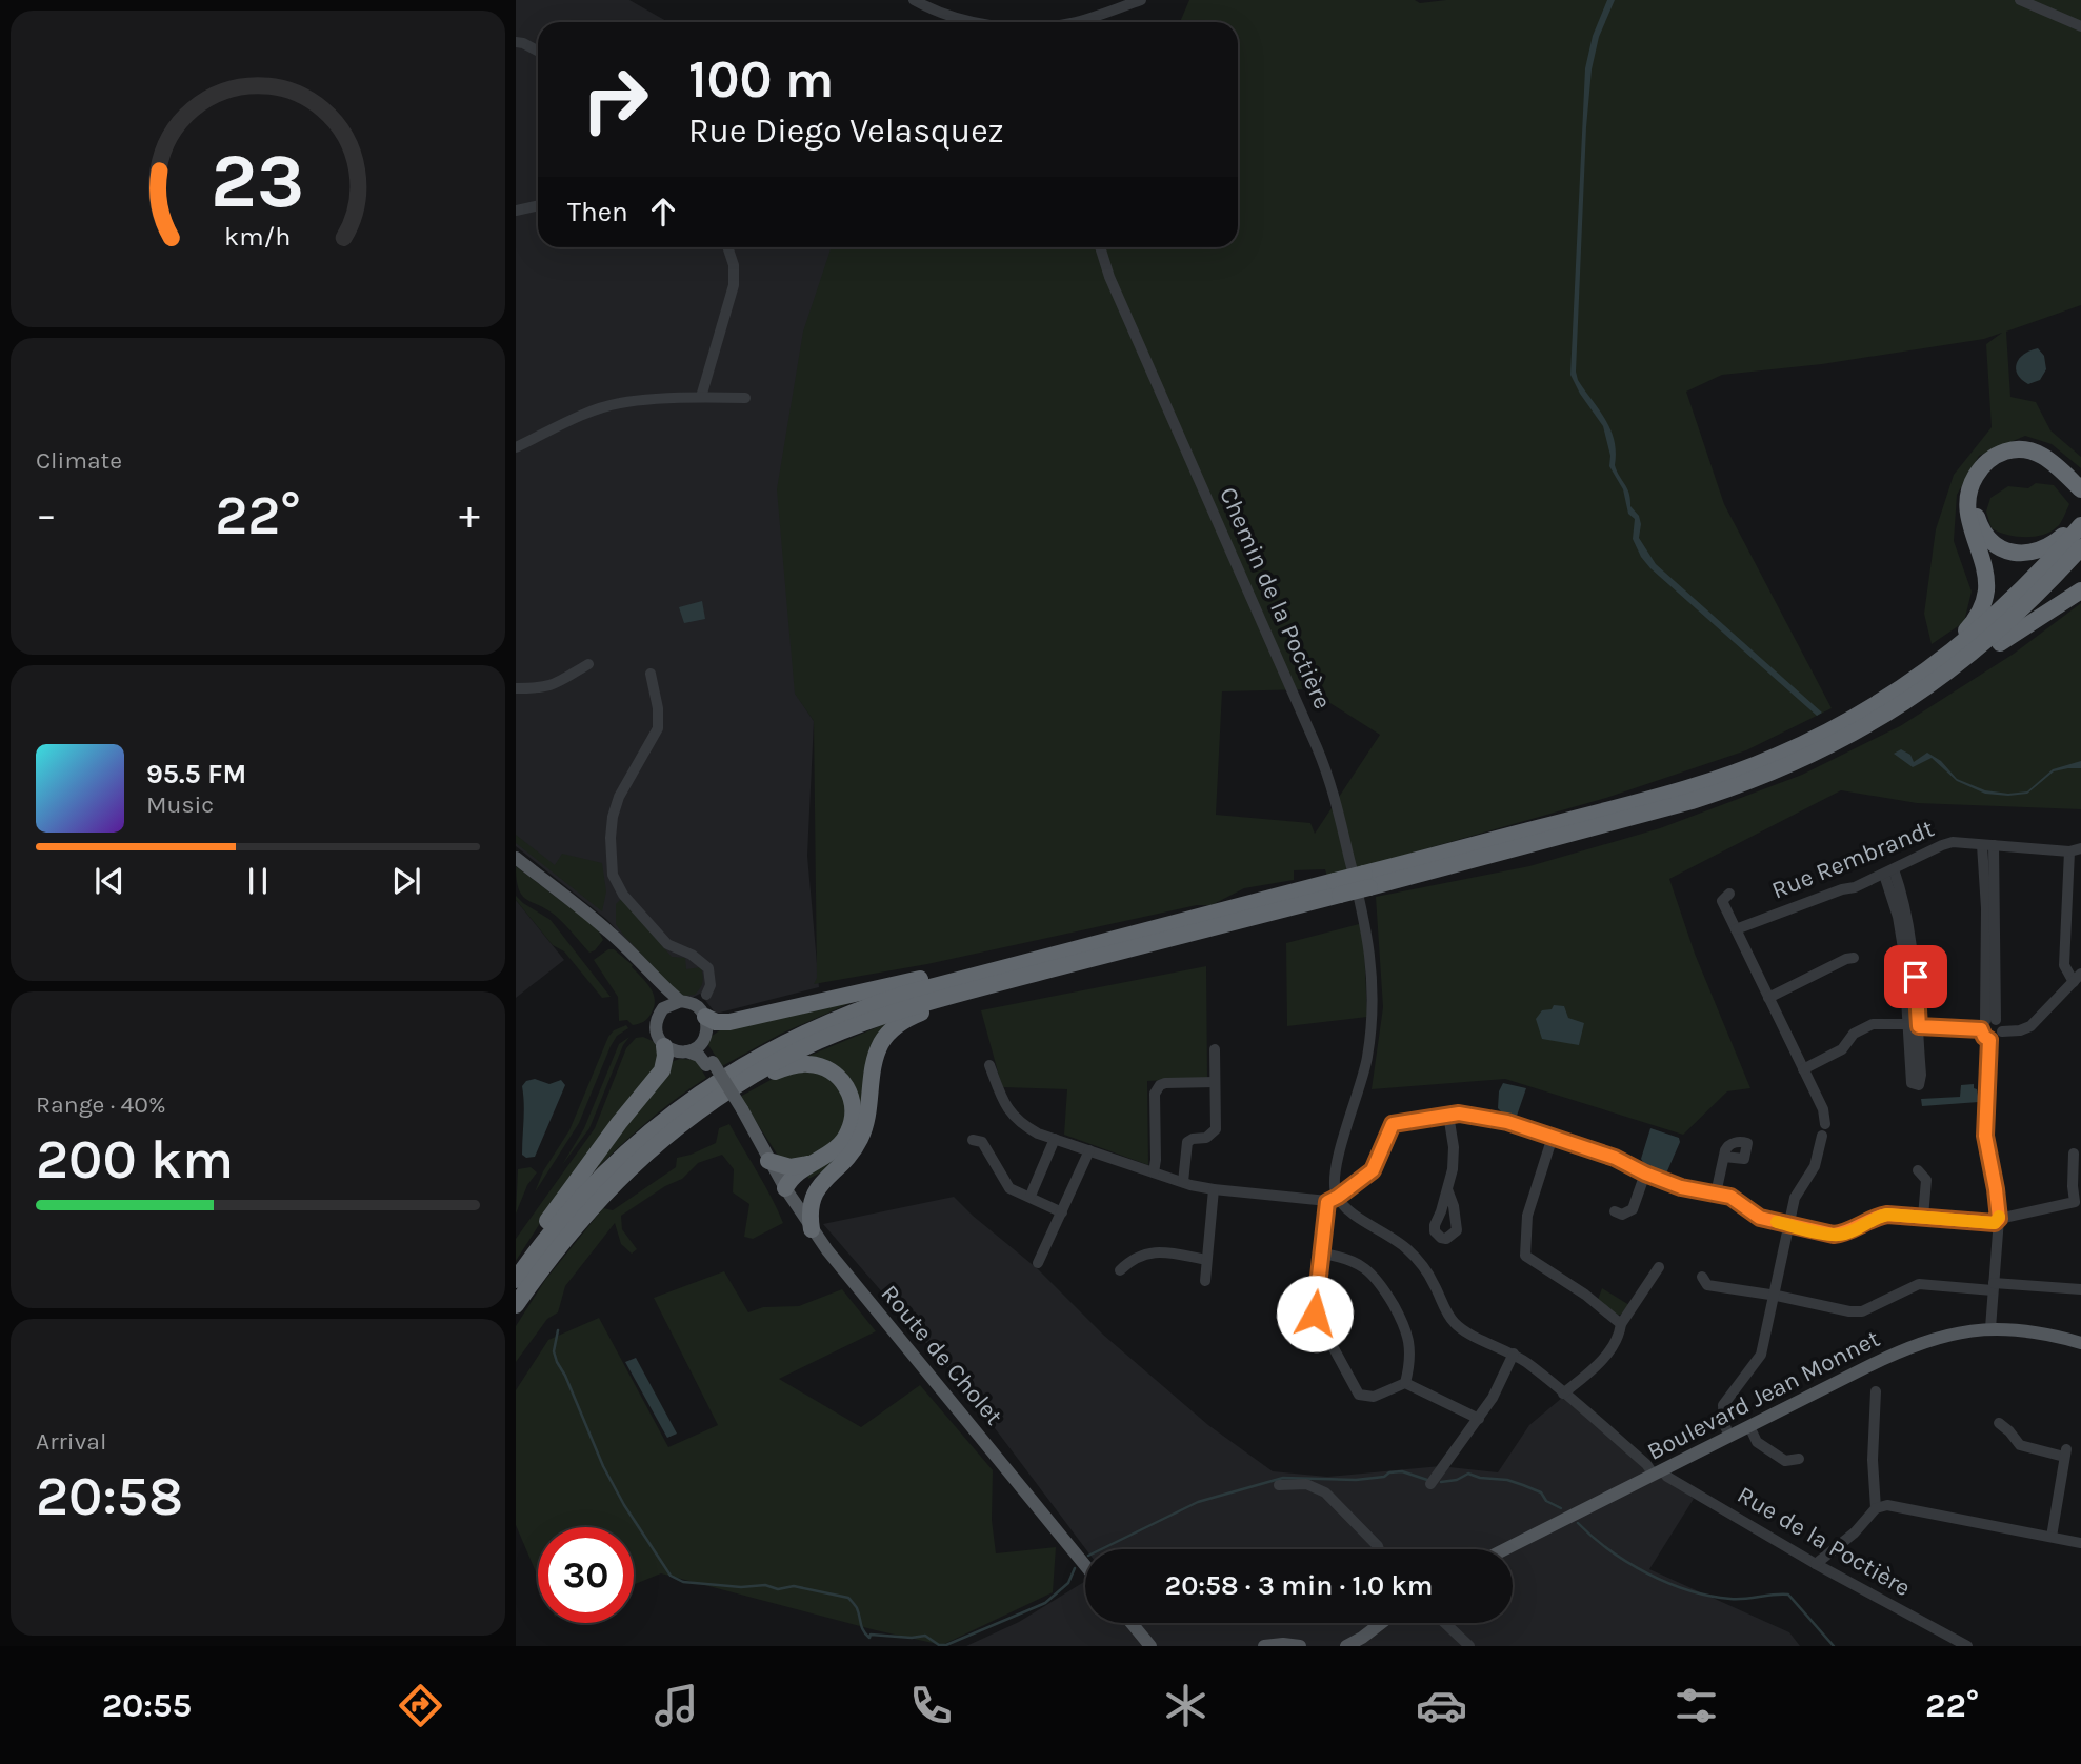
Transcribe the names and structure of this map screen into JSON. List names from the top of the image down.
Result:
{
  "streets": {
    "main road": ["Route de Cholet", "Boulevard Jean Monnet"],
    "street": ["Chemin de la Poctière", "Rue Rembrandt", "Rue de la Poctière"]
  },
  "crossings": [
    ["Chemin de la Poctière", "Rue de la Poctière"],
    ["Boulevard Jean Monnet", "Rue de la Poctière"]
  ],
  "page": {
    "turn": ["100 m", "Rue Diego Velasquez"],
    "then": "Then",
    "tile": [
      "Climate",
      ["Range · 40%", "200 km"],
      ["Arrival", "20:58"]
    ],
    "heat": ["−", "22°", "+"],
    "song": ["95.5 FM", "Music"],
    "limit": "30",
    "trip": "20:58 · 3 min · 1.0 km",
    "tabs": ["20:55", "22°"],
    "gauge": ["23", "km/h"]
  }
}
